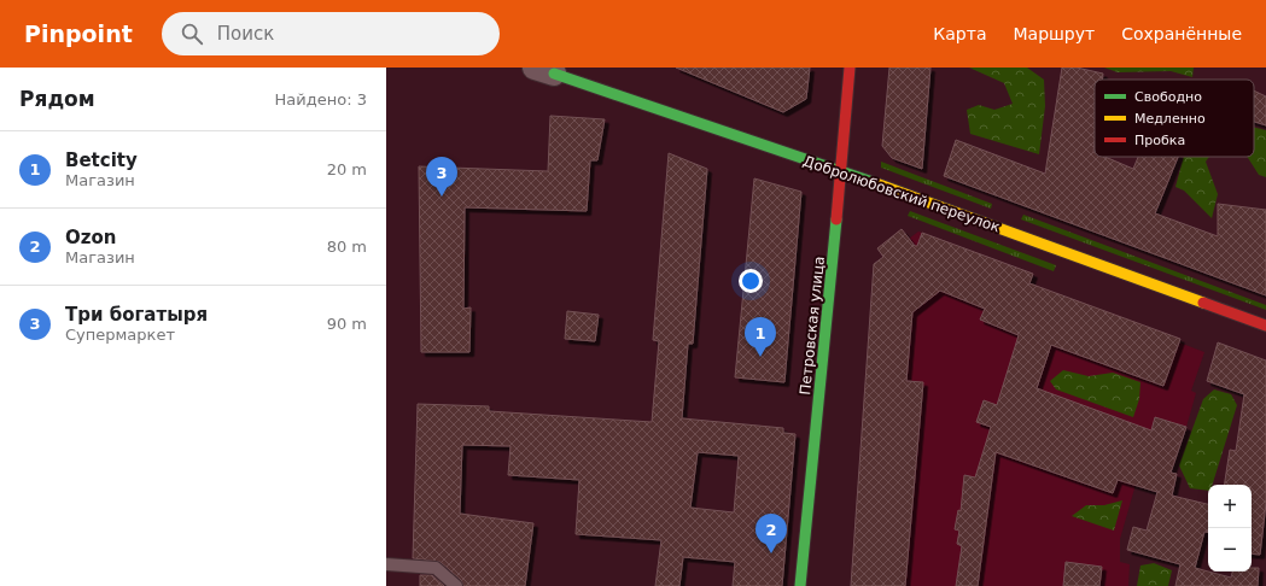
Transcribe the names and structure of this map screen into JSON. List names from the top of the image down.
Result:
{
  "streets": {
    "street": ["Добролюбовский переулок", "Петровская улица"]
  },
  "crossings": [
    ["Добролюбовский переулок", "Петровская улица"]
  ],
  "legend": ["Свободно", "Медленно", "Пробка"],
  "page": {
    "header": "Pinpoint",
    "search": "Поиск",
    "nav": ["Карта", "Маршрут", "Сохранённые"],
    "heading": ["Рядом", "Найдено: 3"],
    "list": [
      {
        "mark": "1",
        "name": "Betcity",
        "note": "Магазин",
        "value": "20 m"
      },
      {
        "mark": "2",
        "name": "Ozon",
        "note": "Магазин",
        "value": "80 m"
      },
      {
        "mark": "3",
        "name": "Три богатыря",
        "note": "Супермаркет",
        "value": "90 m"
      }
    ],
    "pins": ["3", "1", "2"],
    "map_buttons": ["+", "−"]
  }
}
